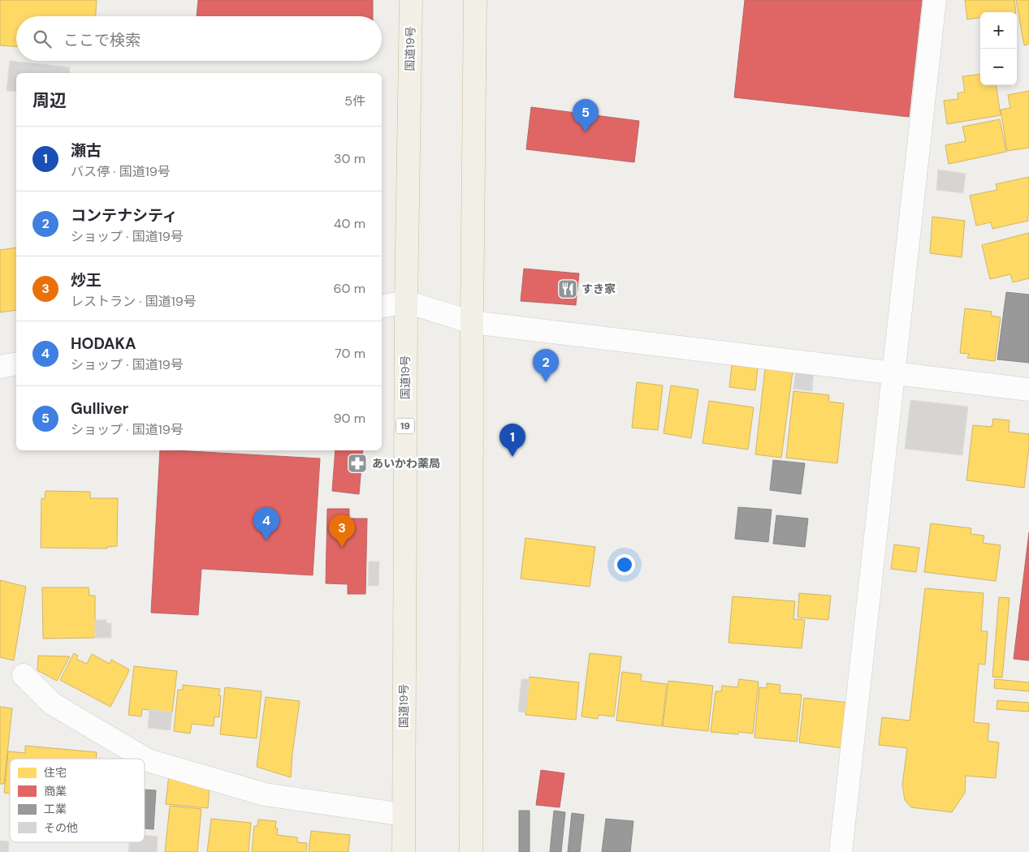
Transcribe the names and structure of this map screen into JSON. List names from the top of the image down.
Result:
{
  "streets": {
    "highway": ["国道19号", "19"]
  },
  "places": {
    "restaurant": ["すき家"],
    "pharmacy": ["あいかわ薬局"]
  },
  "legend": [
    "住宅",
    "商業",
    "工業",
    "その他"
  ],
  "page": {
    "map_buttons": ["+", "−"],
    "search": "ここで検索",
    "heading": ["周辺", "5件"],
    "pins": [
      "5",
      "2",
      "1",
      "4",
      "3"
    ],
    "list": [
      {
        "mark": "1",
        "name": "瀬古",
        "note": "バス停 · 国道19号",
        "value": "30 m"
      },
      {
        "mark": "2",
        "name": "コンテナシティ",
        "note": "ショップ · 国道19号",
        "value": "40 m"
      },
      {
        "mark": "3",
        "name": "炒王",
        "note": "レストラン · 国道19号",
        "value": "60 m"
      },
      {
        "mark": "4",
        "name": "HODAKA",
        "note": "ショップ · 国道19号",
        "value": "70 m"
      },
      {
        "mark": "5",
        "name": "Gulliver",
        "note": "ショップ · 国道19号",
        "value": "90 m"
      }
    ]
  }
}
